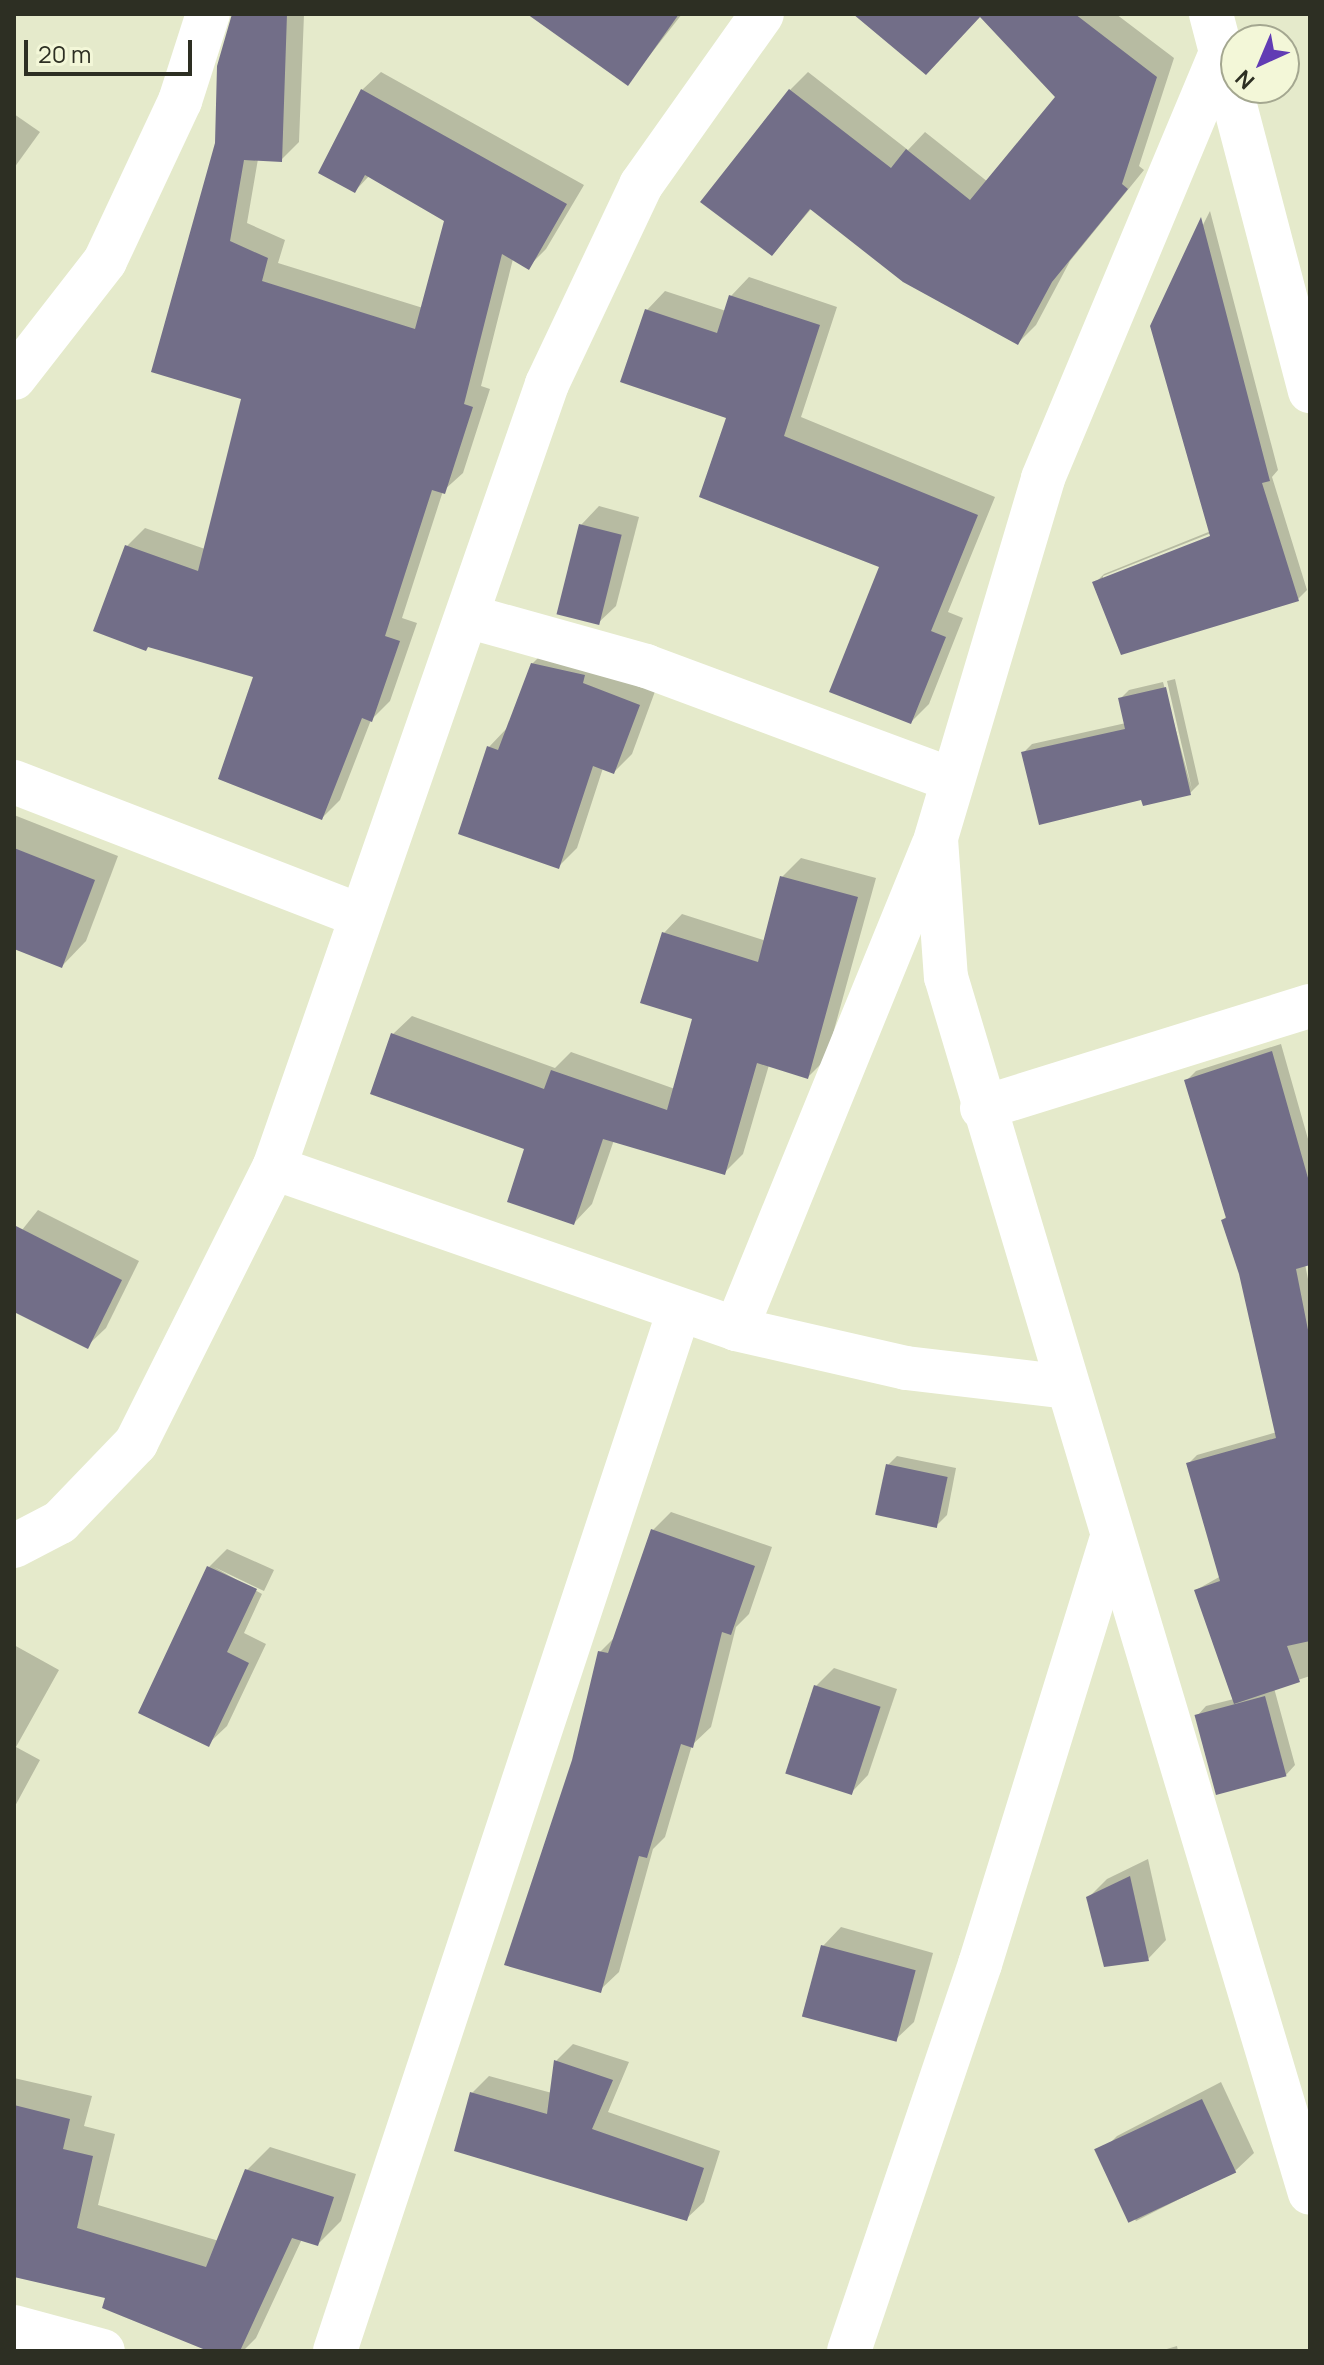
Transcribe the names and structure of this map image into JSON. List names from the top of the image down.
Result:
{
  "scale_bar": "20 m",
  "north": "bottom left"
}
